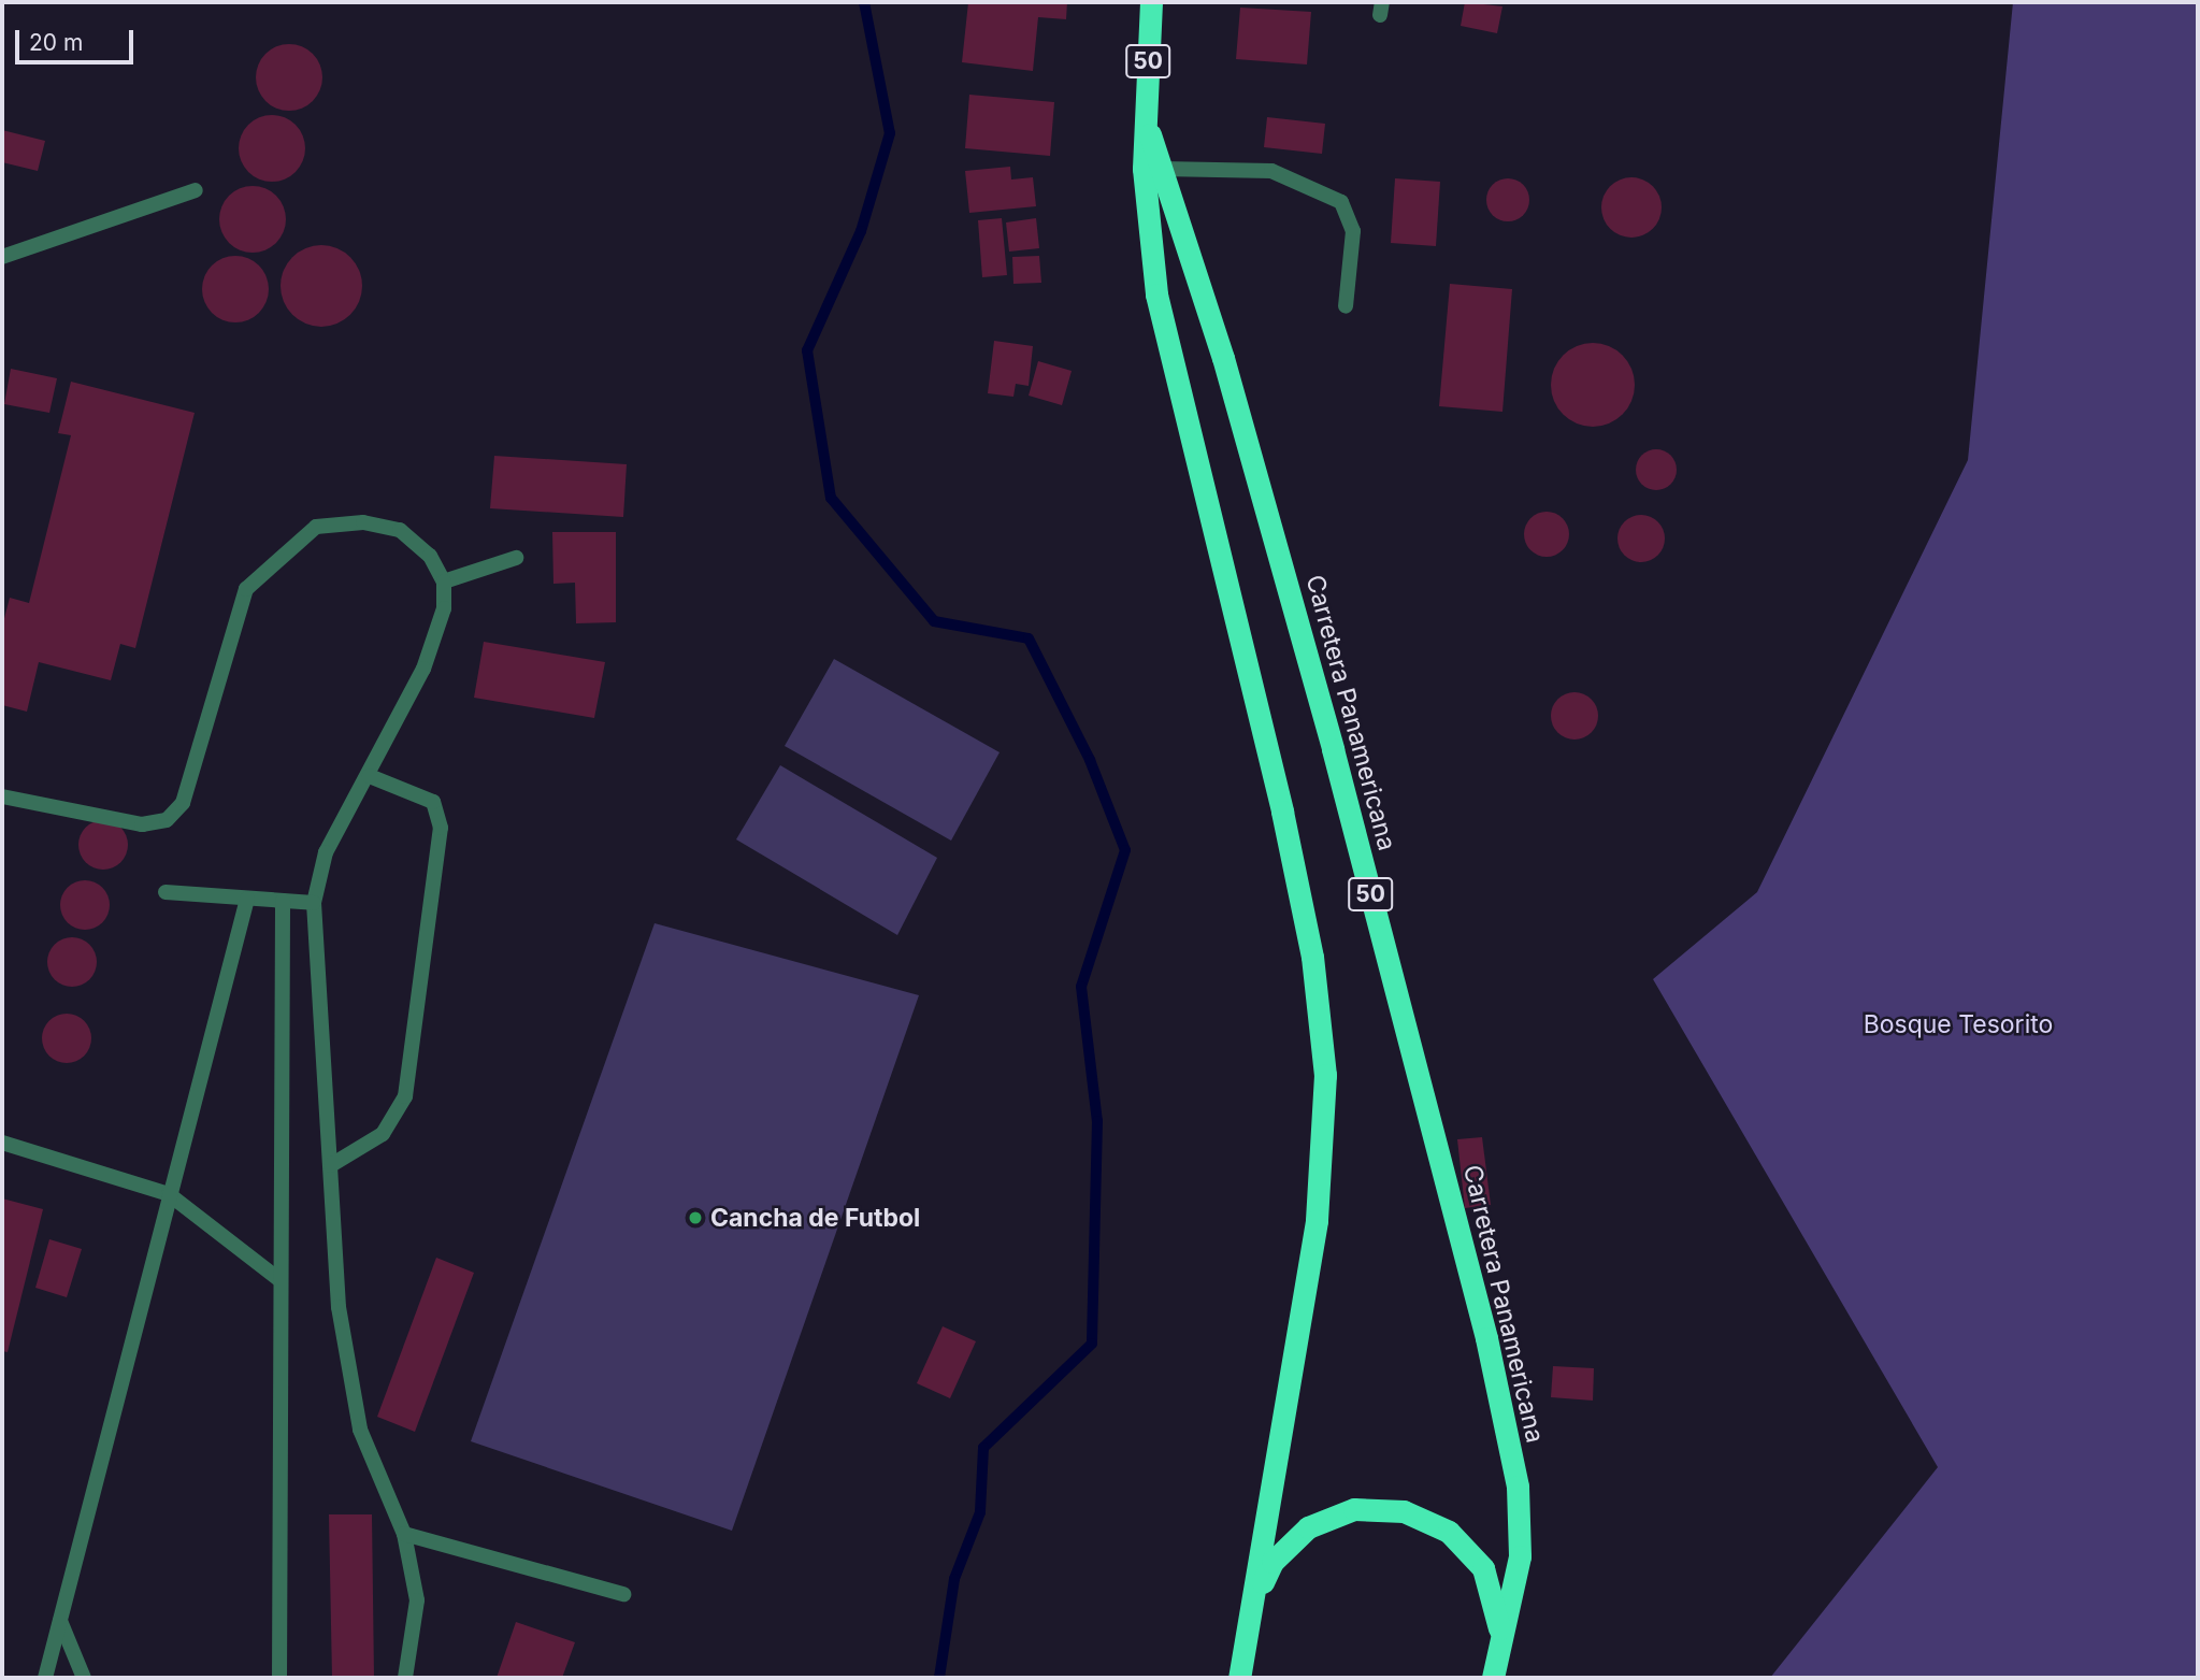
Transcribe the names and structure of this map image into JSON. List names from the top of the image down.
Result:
{
  "streets": {
    "highway": ["50", "Carretera Panamericana"]
  },
  "parks": ["Bosque Tesorito"],
  "places": ["Cancha de Futbol"],
  "scale_bar": "20 m"
}
